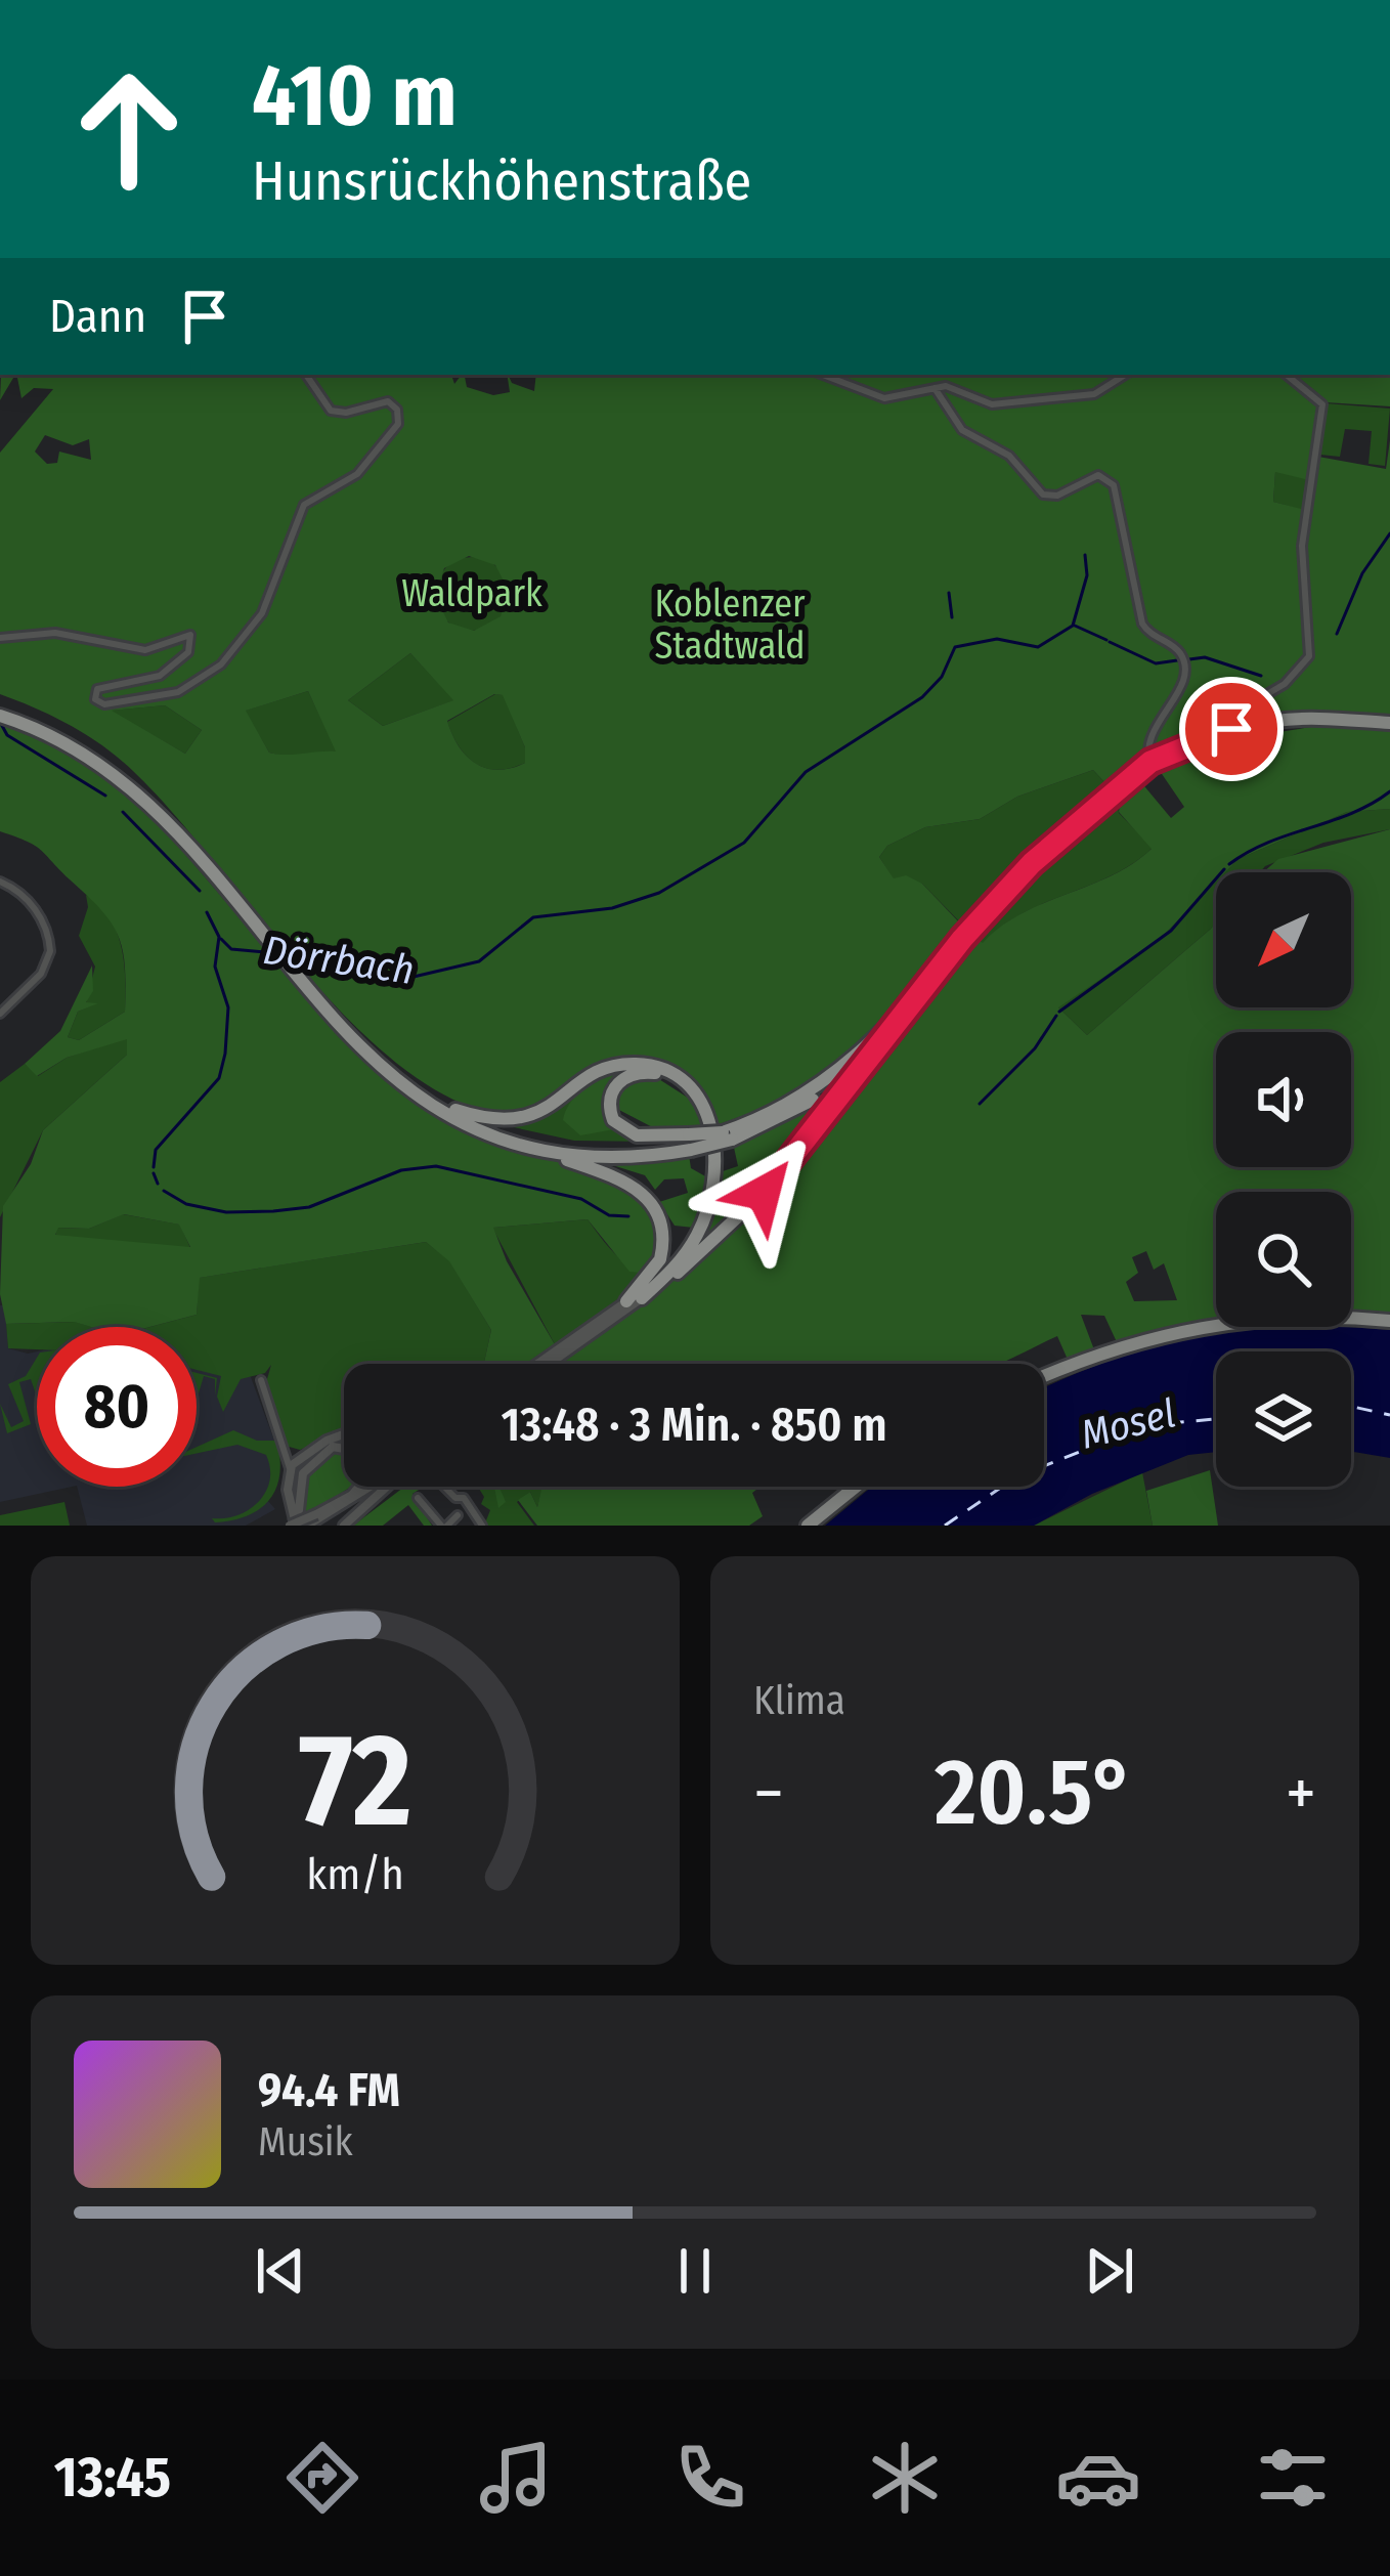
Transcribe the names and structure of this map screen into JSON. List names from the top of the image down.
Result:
{
  "water": ["Dörrbach", "Mosel"],
  "parks": ["Waldpark", "Koblenzer Stadtwald"],
  "north": "bottom left",
  "page": {
    "turn": ["410 m", "Hunsrückhöhenstraße"],
    "then": "Dann",
    "limit": "80",
    "trip": "13:48 · 3 Min. · 850 m",
    "tile": "Klima",
    "heat": ["−", "20.5°", "+"],
    "song": ["94.4 FM", "Musik"],
    "tabs": "13:45",
    "gauge": ["72", "km/h"]
  }
}
